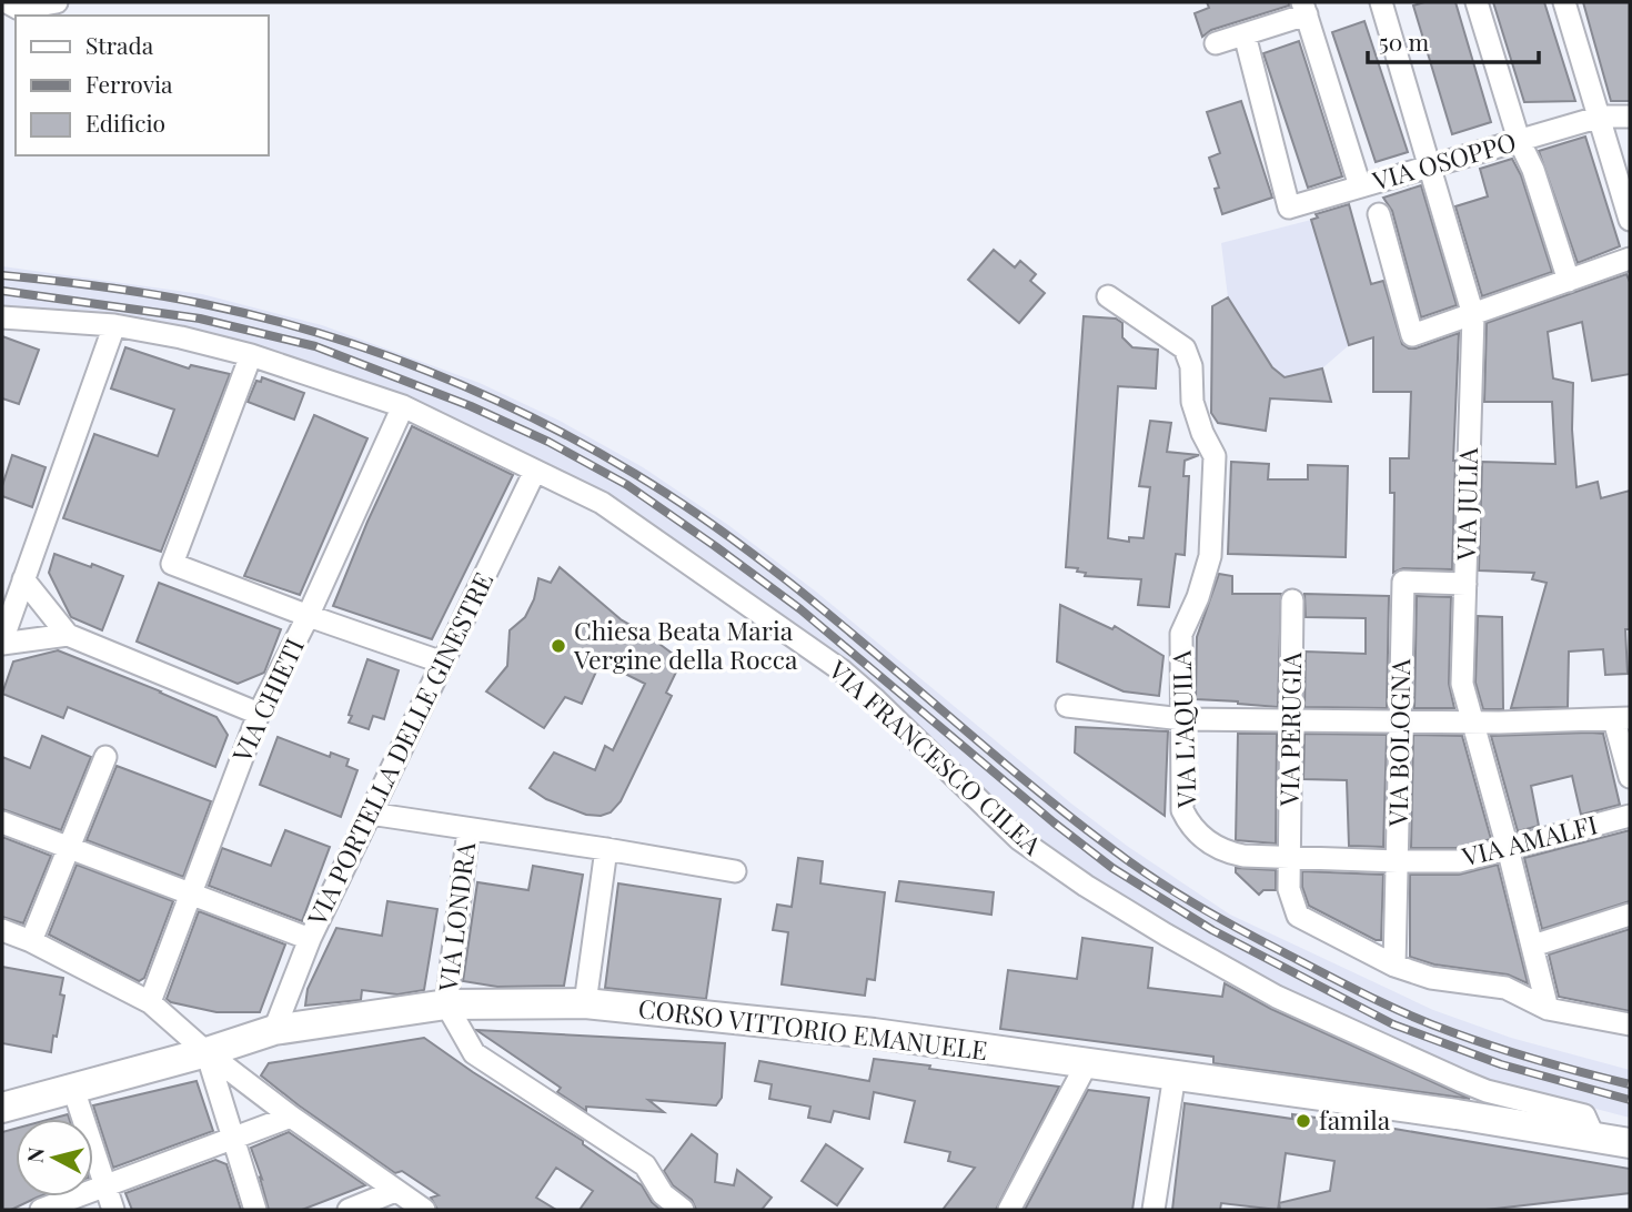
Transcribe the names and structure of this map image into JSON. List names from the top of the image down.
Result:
{
  "streets": {
    "main road": ["CORSO VITTORIO EMANUELE"],
    "street": [
      "VIA OSOPPO",
      "VIA JULIA",
      "VIA CHIETI",
      "VIA L'AQUILA",
      "VIA PERUGIA",
      "VIA BOLOGNA",
      "VIA PORTELLA DELLE GINESTRE",
      "VIA FRANCESCO CILEA",
      "VIA AMALFI",
      "VIA LONDRA"
    ]
  },
  "crossings": [
    ["VIA OSOPPO", "VIA JULIA"],
    ["VIA JULIA", "VIA BOLOGNA"],
    ["VIA JULIA", "VIA AMALFI"],
    ["VIA CHIETI", "VIA FRANCESCO CILEA"],
    ["VIA L'AQUILA", "VIA PERUGIA"],
    ["VIA L'AQUILA", "VIA AMALFI"],
    ["VIA PERUGIA", "VIA BOLOGNA"],
    ["VIA PERUGIA", "VIA AMALFI"],
    ["VIA BOLOGNA", "VIA AMALFI"],
    ["VIA PORTELLA DELLE GINESTRE", "VIA FRANCESCO CILEA"],
    ["VIA PORTELLA DELLE GINESTRE", "CORSO VITTORIO EMANUELE"],
    ["VIA FRANCESCO CILEA", "CORSO VITTORIO EMANUELE"],
    ["VIA LONDRA", "CORSO VITTORIO EMANUELE"]
  ],
  "places": ["Chiesa Beata Maria Vergine della Rocca", "famila"],
  "legend": ["Strada", "Ferrovia", "Edificio"],
  "scale_bar": "50 m",
  "north": "left"
}
